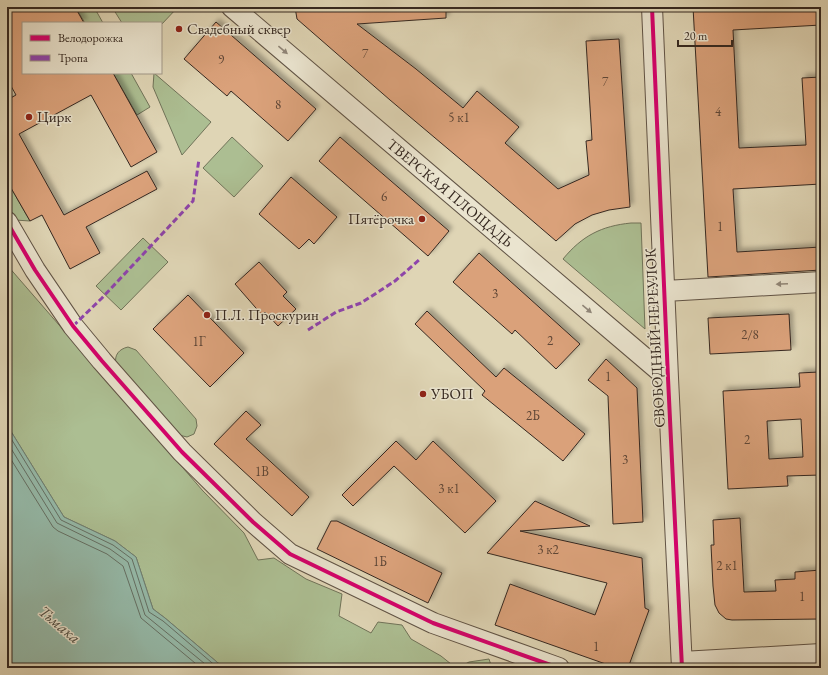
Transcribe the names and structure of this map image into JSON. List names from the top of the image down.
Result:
{
  "streets": {
    "street": ["ТВЕРСКАЯ ПЛОЩАДЬ", "СВОБОДНЫЙ ПЕРЕУЛОК"]
  },
  "crossings": [
    ["ТВЕРСКАЯ ПЛОЩАДЬ", "СВОБОДНЫЙ ПЕРЕУЛОК"]
  ],
  "one_way": ["ТВЕРСКАЯ ПЛОЩАДЬ"],
  "water": ["Тьмака"],
  "places": [
    "Свадебный сквер",
    "Цирк",
    "Пятёрочка",
    "П.Л. Проскурин",
    "УБОП"
  ],
  "house_numbers": [
    "7",
    "9",
    "7",
    "8",
    "4",
    "5 к1",
    "6",
    "1",
    "3",
    "2/8",
    "2",
    "1Г",
    "1",
    "2Б",
    "2",
    "3",
    "1В",
    "3 к1",
    "3 к2",
    "1Б",
    "2 к1",
    "1",
    "1"
  ],
  "legend": ["Велодорожка", "Тропа"],
  "scale_bar": "20 m"
}
